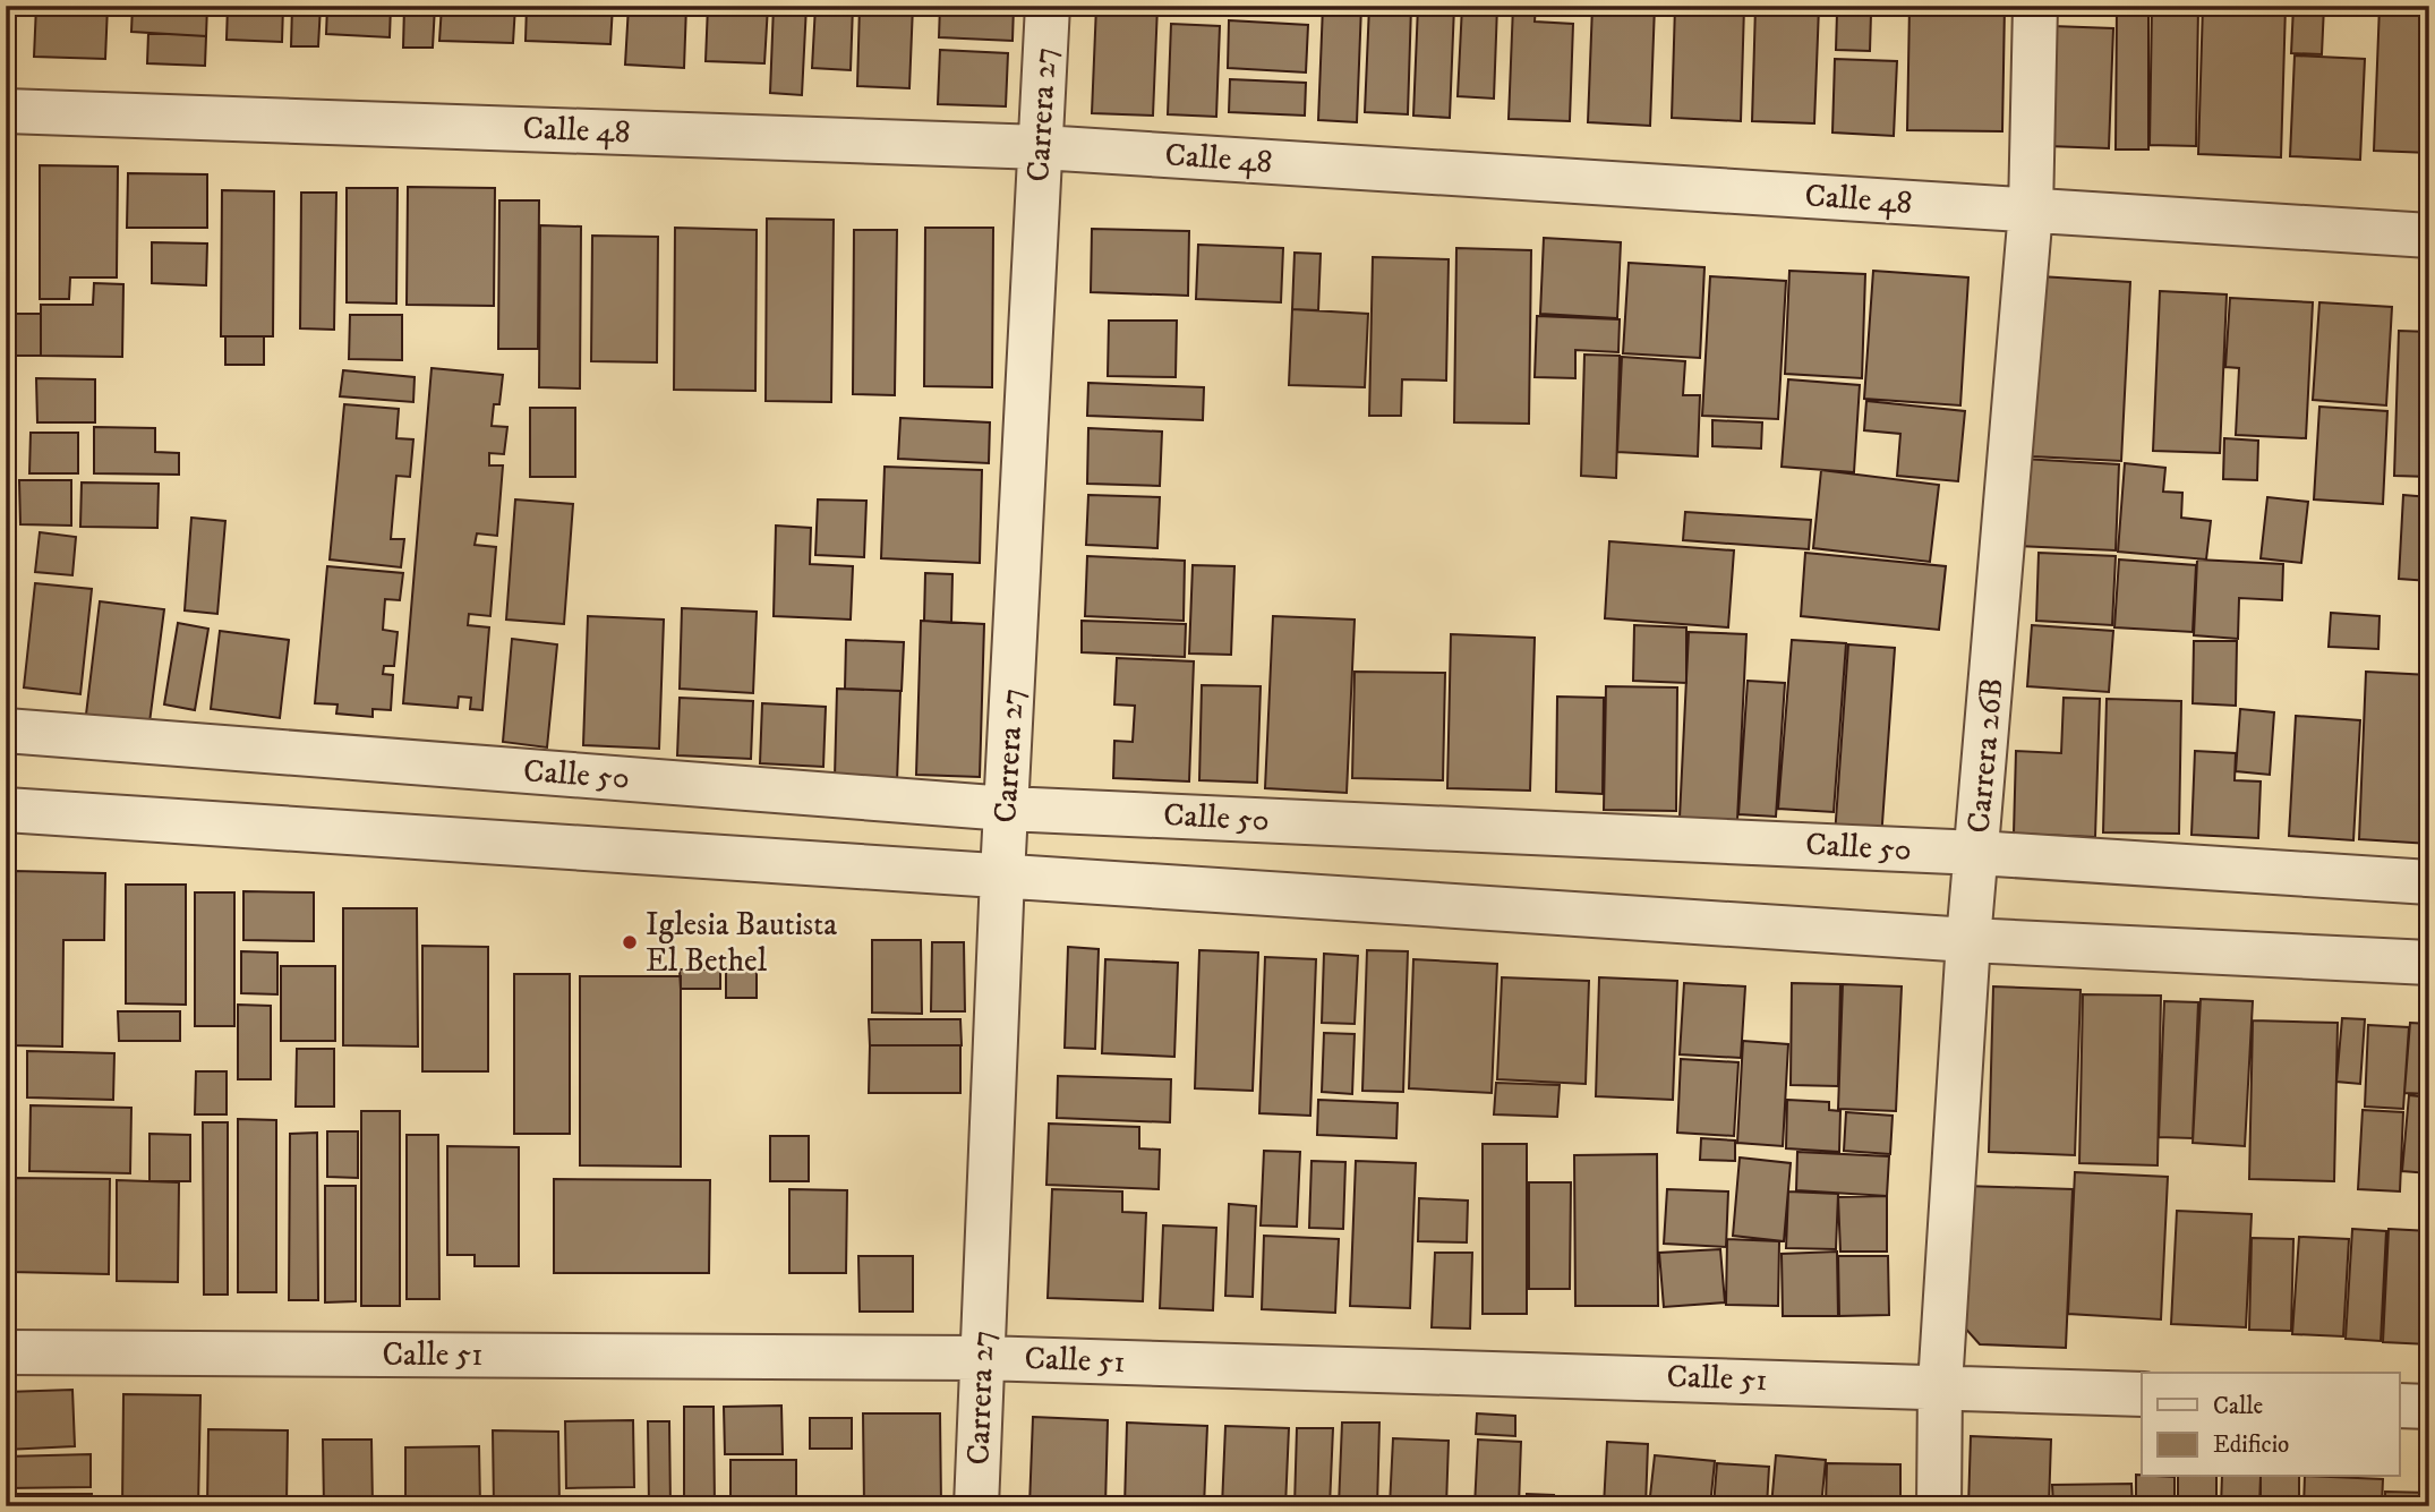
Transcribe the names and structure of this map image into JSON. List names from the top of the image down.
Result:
{
  "streets": {
    "street": [
      "Carrera 27",
      "Calle 48",
      "Carrera 26B",
      "Calle 50",
      "Calle 51"
    ]
  },
  "crossings": [
    ["Carrera 27", "Calle 48"],
    ["Carrera 27", "Calle 50"],
    ["Carrera 27", "Calle 51"],
    ["Calle 48", "Carrera 26B"],
    ["Carrera 26B", "Calle 50"],
    ["Carrera 26B", "Calle 51"]
  ],
  "places": ["Iglesia Bautista El Bethel"],
  "legend": ["Calle", "Edificio"]
}
